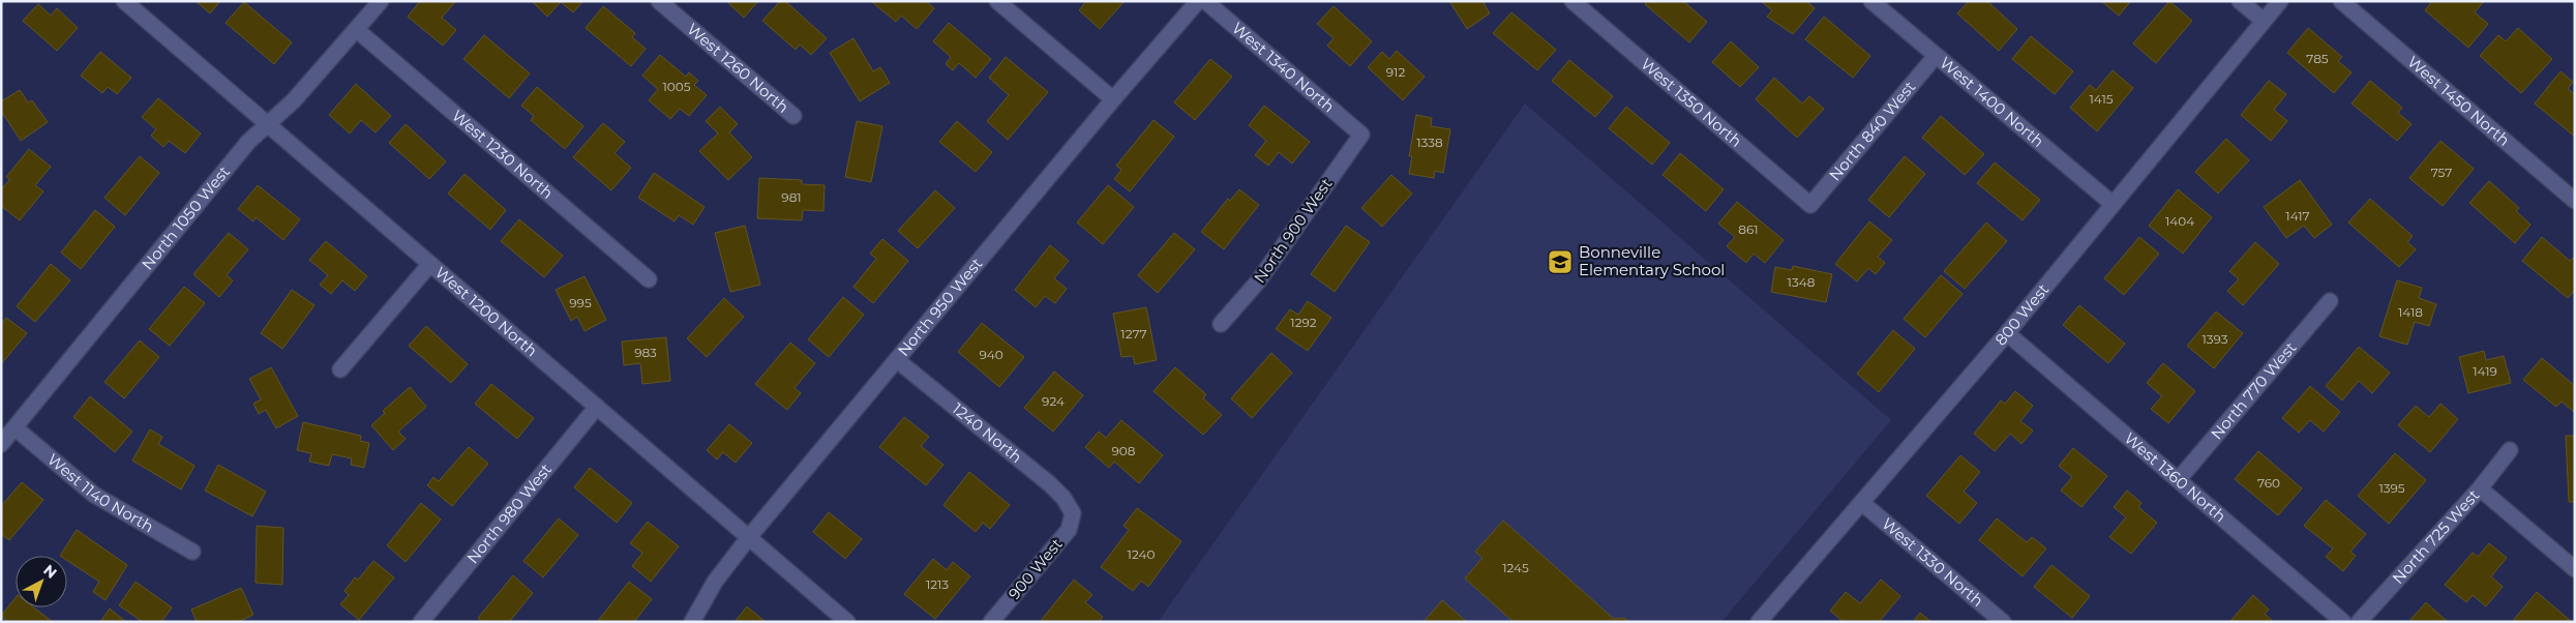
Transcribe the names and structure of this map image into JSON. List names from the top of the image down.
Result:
{
  "streets": {
    "street": [
      "West 1260 North",
      "West 1340 North",
      "West 1450 North",
      "West 1400 North",
      "West 1350 North",
      "North 840 West",
      "West 1230 North",
      "North 1050 West",
      "North 900 West",
      "North 950 West",
      "West 1200 North",
      "800 West",
      "North 770 West",
      "1240 North",
      "West 1360 North",
      "West 1140 North",
      "North 980 West",
      "North 725 West",
      "West 1330 North",
      "900 West"
    ]
  },
  "crossings": [
    ["West 1340 North", "North 900 West"],
    ["West 1400 North", "North 840 West"],
    ["West 1400 North", "800 West"],
    ["West 1350 North", "North 840 West"],
    ["West 1230 North", "North 1050 West"],
    ["North 1050 West", "West 1200 North"],
    ["North 1050 West", "West 1140 North"],
    ["North 950 West", "West 1200 North"],
    ["North 950 West", "1240 North"],
    ["West 1200 North", "North 980 West"],
    ["800 West", "West 1360 North"],
    ["800 West", "West 1330 North"],
    ["North 770 West", "West 1360 North"],
    ["1240 North", "900 West"]
  ],
  "places": {
    "school or university": ["Bonneville Elementary School"]
  },
  "house_numbers": [
    "785",
    "912",
    "1005",
    "1415",
    "1338",
    "757",
    "981",
    "1417",
    "1404",
    "861",
    "1348",
    "995",
    "1418",
    "1292",
    "1277",
    "1393",
    "983",
    "940",
    "1419",
    "924",
    "908",
    "760",
    "1395",
    "1240",
    "1245",
    "1213"
  ],
  "north": "top right"
}
